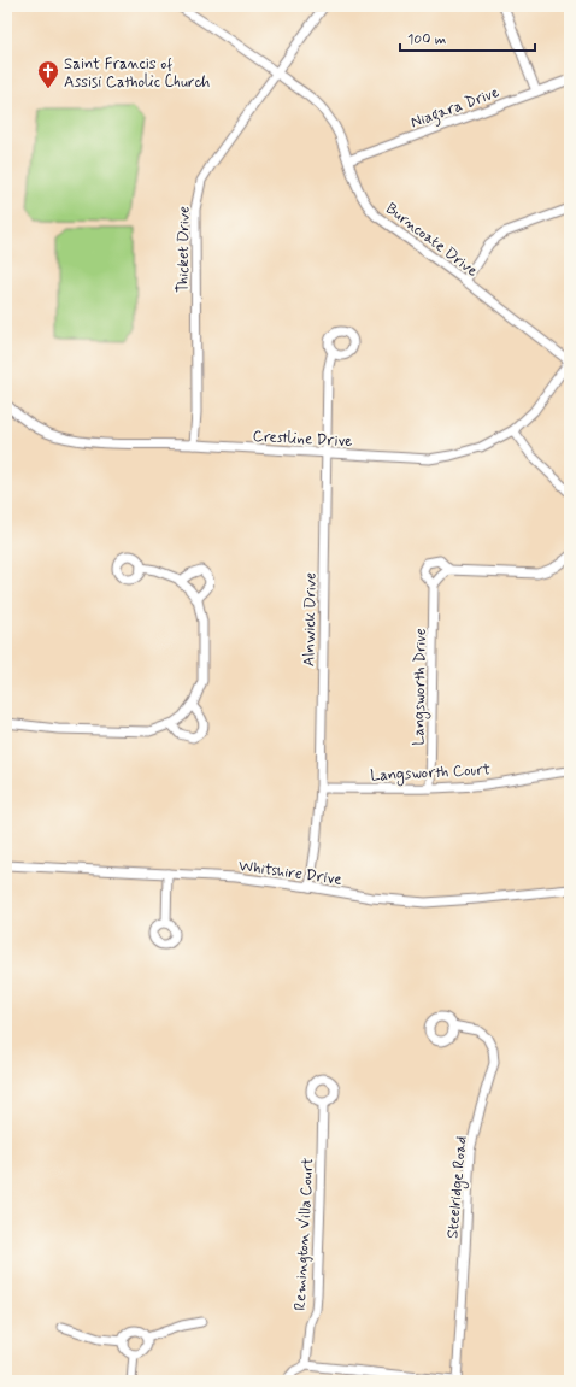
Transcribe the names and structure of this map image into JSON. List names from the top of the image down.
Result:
{
  "streets": {
    "street": [
      "Niagara Drive",
      "Burncoate Drive",
      "Thicket Drive",
      "Crestline Drive",
      "Alnwick Drive",
      "Langsworth Drive",
      "Langsworth Court",
      "Whitshire Drive",
      "Steelridge Road",
      "Remington Villa Court"
    ]
  },
  "crossings": [
    ["Niagara Drive", "Burncoate Drive"],
    ["Burncoate Drive", "Thicket Drive"],
    ["Burncoate Drive", "Crestline Drive"],
    ["Thicket Drive", "Crestline Drive"],
    ["Crestline Drive", "Alnwick Drive"],
    ["Alnwick Drive", "Langsworth Court"],
    ["Alnwick Drive", "Whitshire Drive"],
    ["Langsworth Drive", "Langsworth Court"]
  ],
  "places": {
    "church": ["Saint Francis of Assisi Catholic Church"]
  },
  "scale_bar": "100 m"
}
